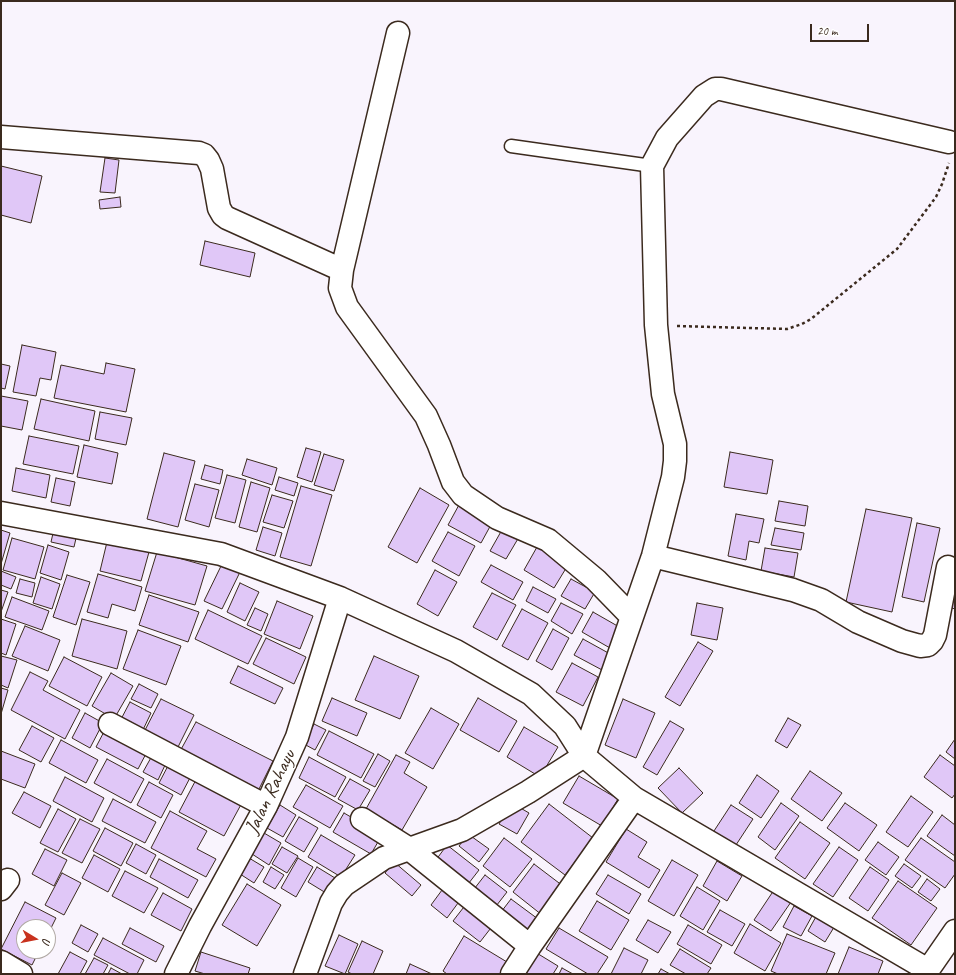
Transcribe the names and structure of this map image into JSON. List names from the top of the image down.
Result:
{
  "streets": {
    "street": ["Jalan Rahayu"]
  },
  "scale_bar": "20 m",
  "north": "right"
}
